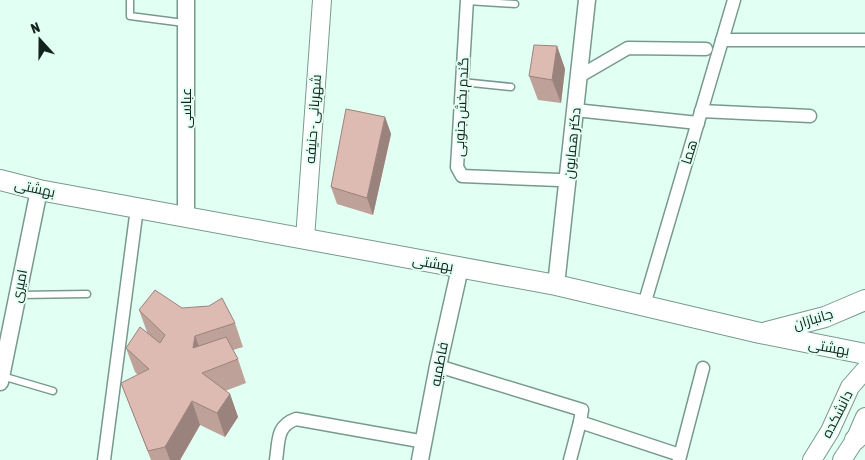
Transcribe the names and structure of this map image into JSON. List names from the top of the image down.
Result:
{
  "streets": {
    "main road": [
      "شهربانی - حنیفه",
      "بهشتی",
      "جانبازان",
      "دانشکده"
    ],
    "street": [
      "گندم بخش جنوبی",
      "عباسی",
      "دکتر همایون",
      "هما",
      "امیری",
      "فاطمیه"
    ]
  },
  "crossings": [
    ["عباسی", "بهشتی"],
    ["شهربانی - حنیفه", "بهشتی"],
    ["دکتر همایون", "بهشتی"],
    ["هما", "بهشتی"],
    ["بهشتی", "امیری"],
    ["بهشتی", "جانبازان"],
    ["بهشتی", "فاطمیه"]
  ],
  "north": "top"
}
